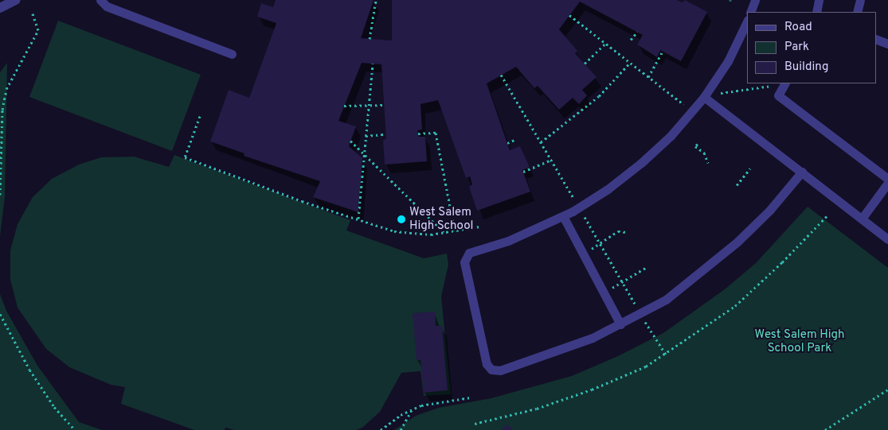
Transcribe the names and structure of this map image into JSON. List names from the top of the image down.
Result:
{
  "parks": ["West Salem High School Park"],
  "places": ["West Salem High School"],
  "legend": ["Road", "Park", "Building"]
}
